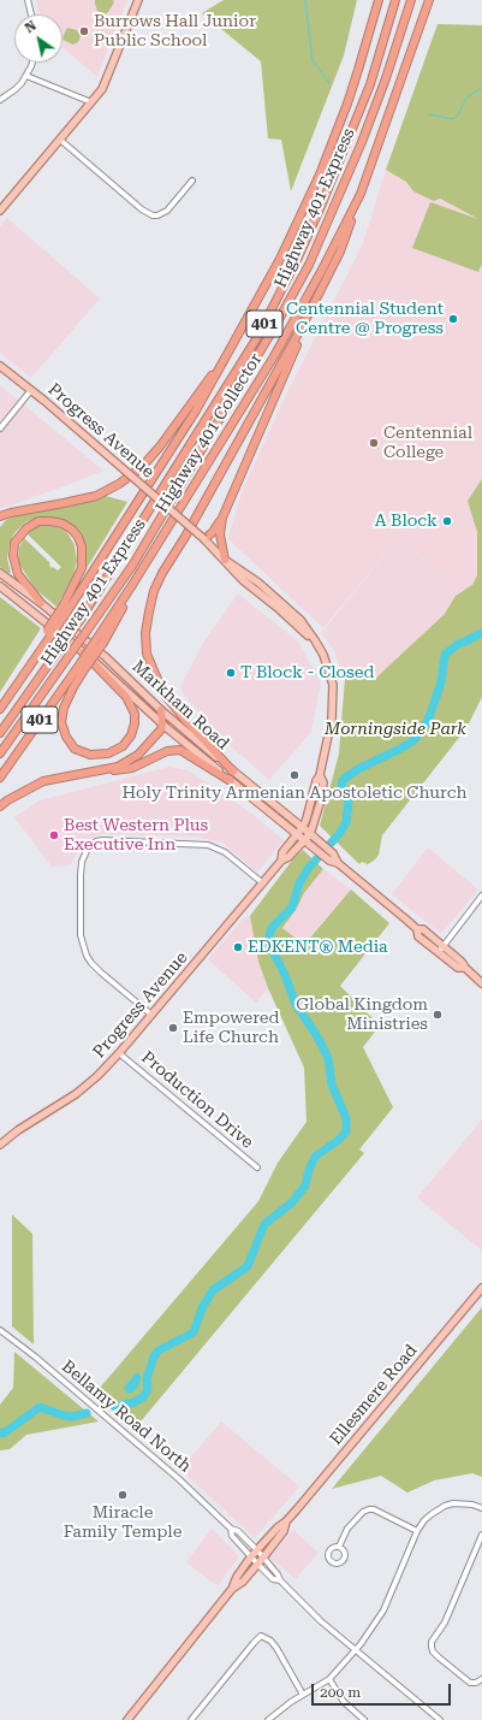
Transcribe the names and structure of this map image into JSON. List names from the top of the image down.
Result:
{
  "streets": {
    "highway": ["Highway 401 Express", "401", "Highway 401 Collector"],
    "main road": ["Progress Avenue", "Markham Road", "Ellesmere Road"],
    "street": ["Production Drive", "Bellamy Road North"]
  },
  "crossings": [
    ["401", "Highway 401 Collector"],
    ["Progress Avenue", "Markham Road"],
    ["Progress Avenue", "Production Drive"],
    ["Ellesmere Road", "Bellamy Road North"]
  ],
  "parks": ["Morningside Park"],
  "places": [
    "Burrows Hall Junior Public School",
    "Centennial Student Centre @ Progress",
    "Centennial College",
    "A Block",
    "T Block - Closed",
    "Holy Trinity Armenian Apostoletic Church",
    "Best Western Plus Executive Inn",
    "EDKENT® Media",
    "Global Kingdom Ministries",
    "Empowered Life Church",
    "Miracle Family Temple"
  ],
  "scale_bar": "200 m",
  "north": "top left"
}
